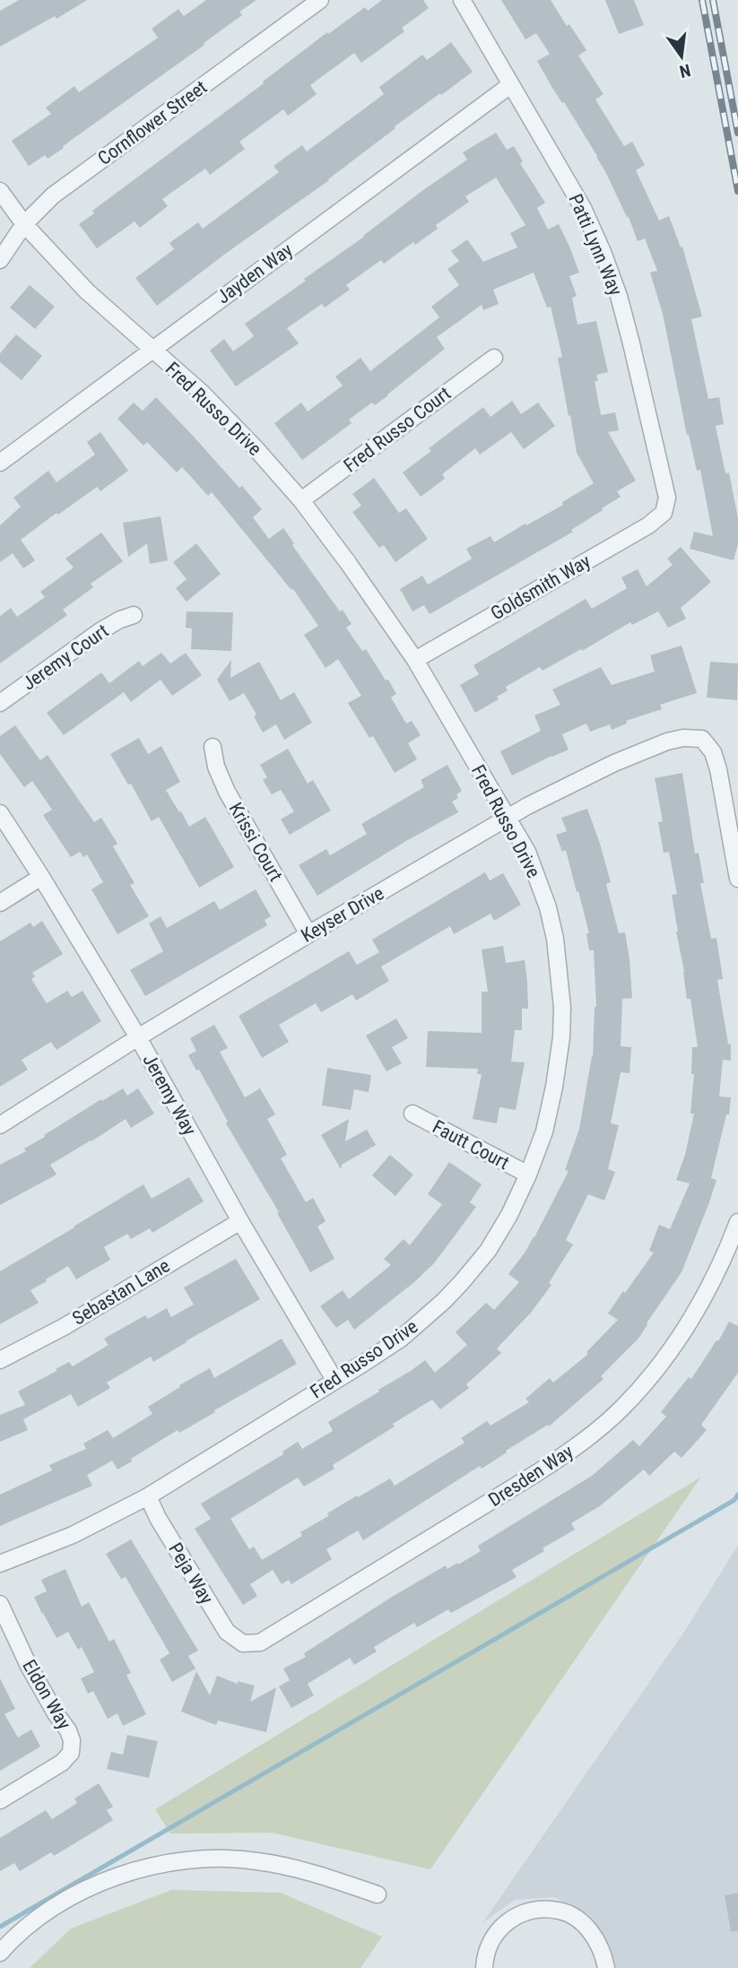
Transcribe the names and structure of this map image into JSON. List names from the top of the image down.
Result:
{
  "streets": {
    "street": [
      "Cornflower Street",
      "Patti Lynn Way",
      "Jayden Way",
      "Fred Russo Drive",
      "Fred Russo Court",
      "Goldsmith Way",
      "Jeremy Court",
      "Krissi Court",
      "Keyser Drive",
      "Jeremy Way",
      "Fautt Court",
      "Sebastan Lane",
      "Dresden Way",
      "Peja Way",
      "Eldon Way"
    ]
  },
  "crossings": [
    ["Cornflower Street", "Fred Russo Drive"],
    ["Patti Lynn Way", "Jayden Way"],
    ["Patti Lynn Way", "Goldsmith Way"],
    ["Jayden Way", "Fred Russo Drive"],
    ["Fred Russo Drive", "Fred Russo Court"],
    ["Fred Russo Drive", "Goldsmith Way"],
    ["Fred Russo Drive", "Keyser Drive"],
    ["Fred Russo Drive", "Jeremy Way"],
    ["Fred Russo Drive", "Fautt Court"],
    ["Fred Russo Drive", "Peja Way"],
    ["Krissi Court", "Keyser Drive"],
    ["Keyser Drive", "Jeremy Way"],
    ["Jeremy Way", "Sebastan Lane"],
    ["Dresden Way", "Peja Way"]
  ],
  "north": "bottom"
}
